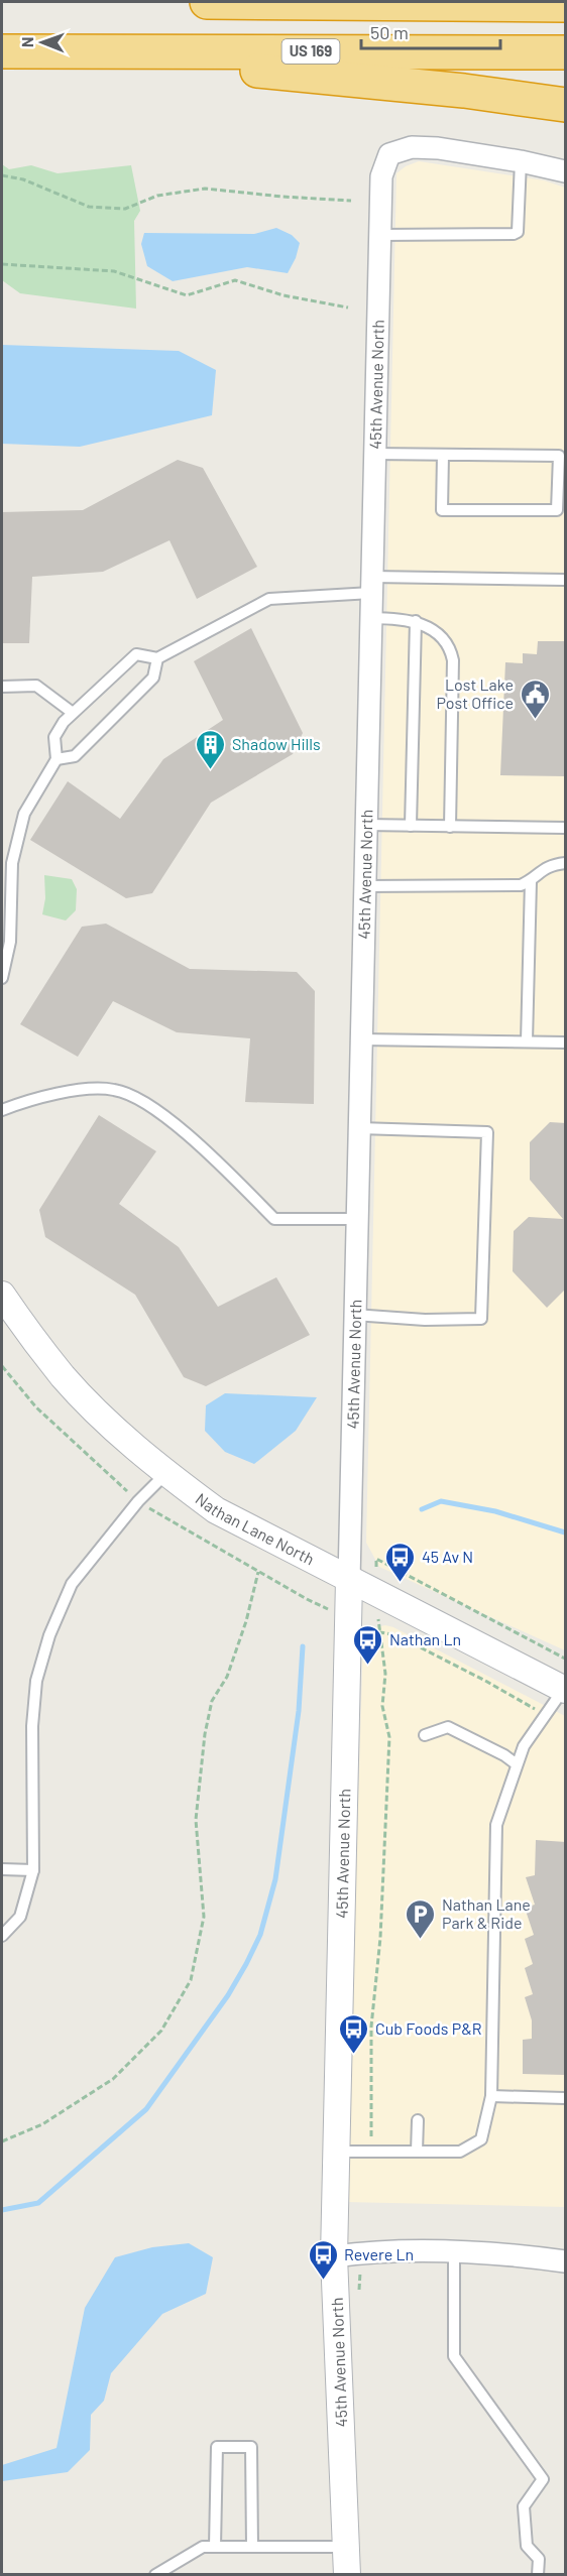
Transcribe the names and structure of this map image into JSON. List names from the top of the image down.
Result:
{
  "streets": {
    "highway": ["US 169"],
    "street": ["45th Avenue North", "Nathan Lane North"]
  },
  "crossings": [
    ["45th Avenue North", "Nathan Lane North"]
  ],
  "places": {
    "public building": ["Lost Lake Post Office"],
    "building": ["Shadow Hills"],
    "bus stop": [
      "45 Av N",
      "Nathan Ln",
      "Cub Foods P&R",
      "Revere Ln"
    ],
    "parking": ["Nathan Lane Park & Ride"]
  },
  "scale_bar": "50 m",
  "north": "left"
}
